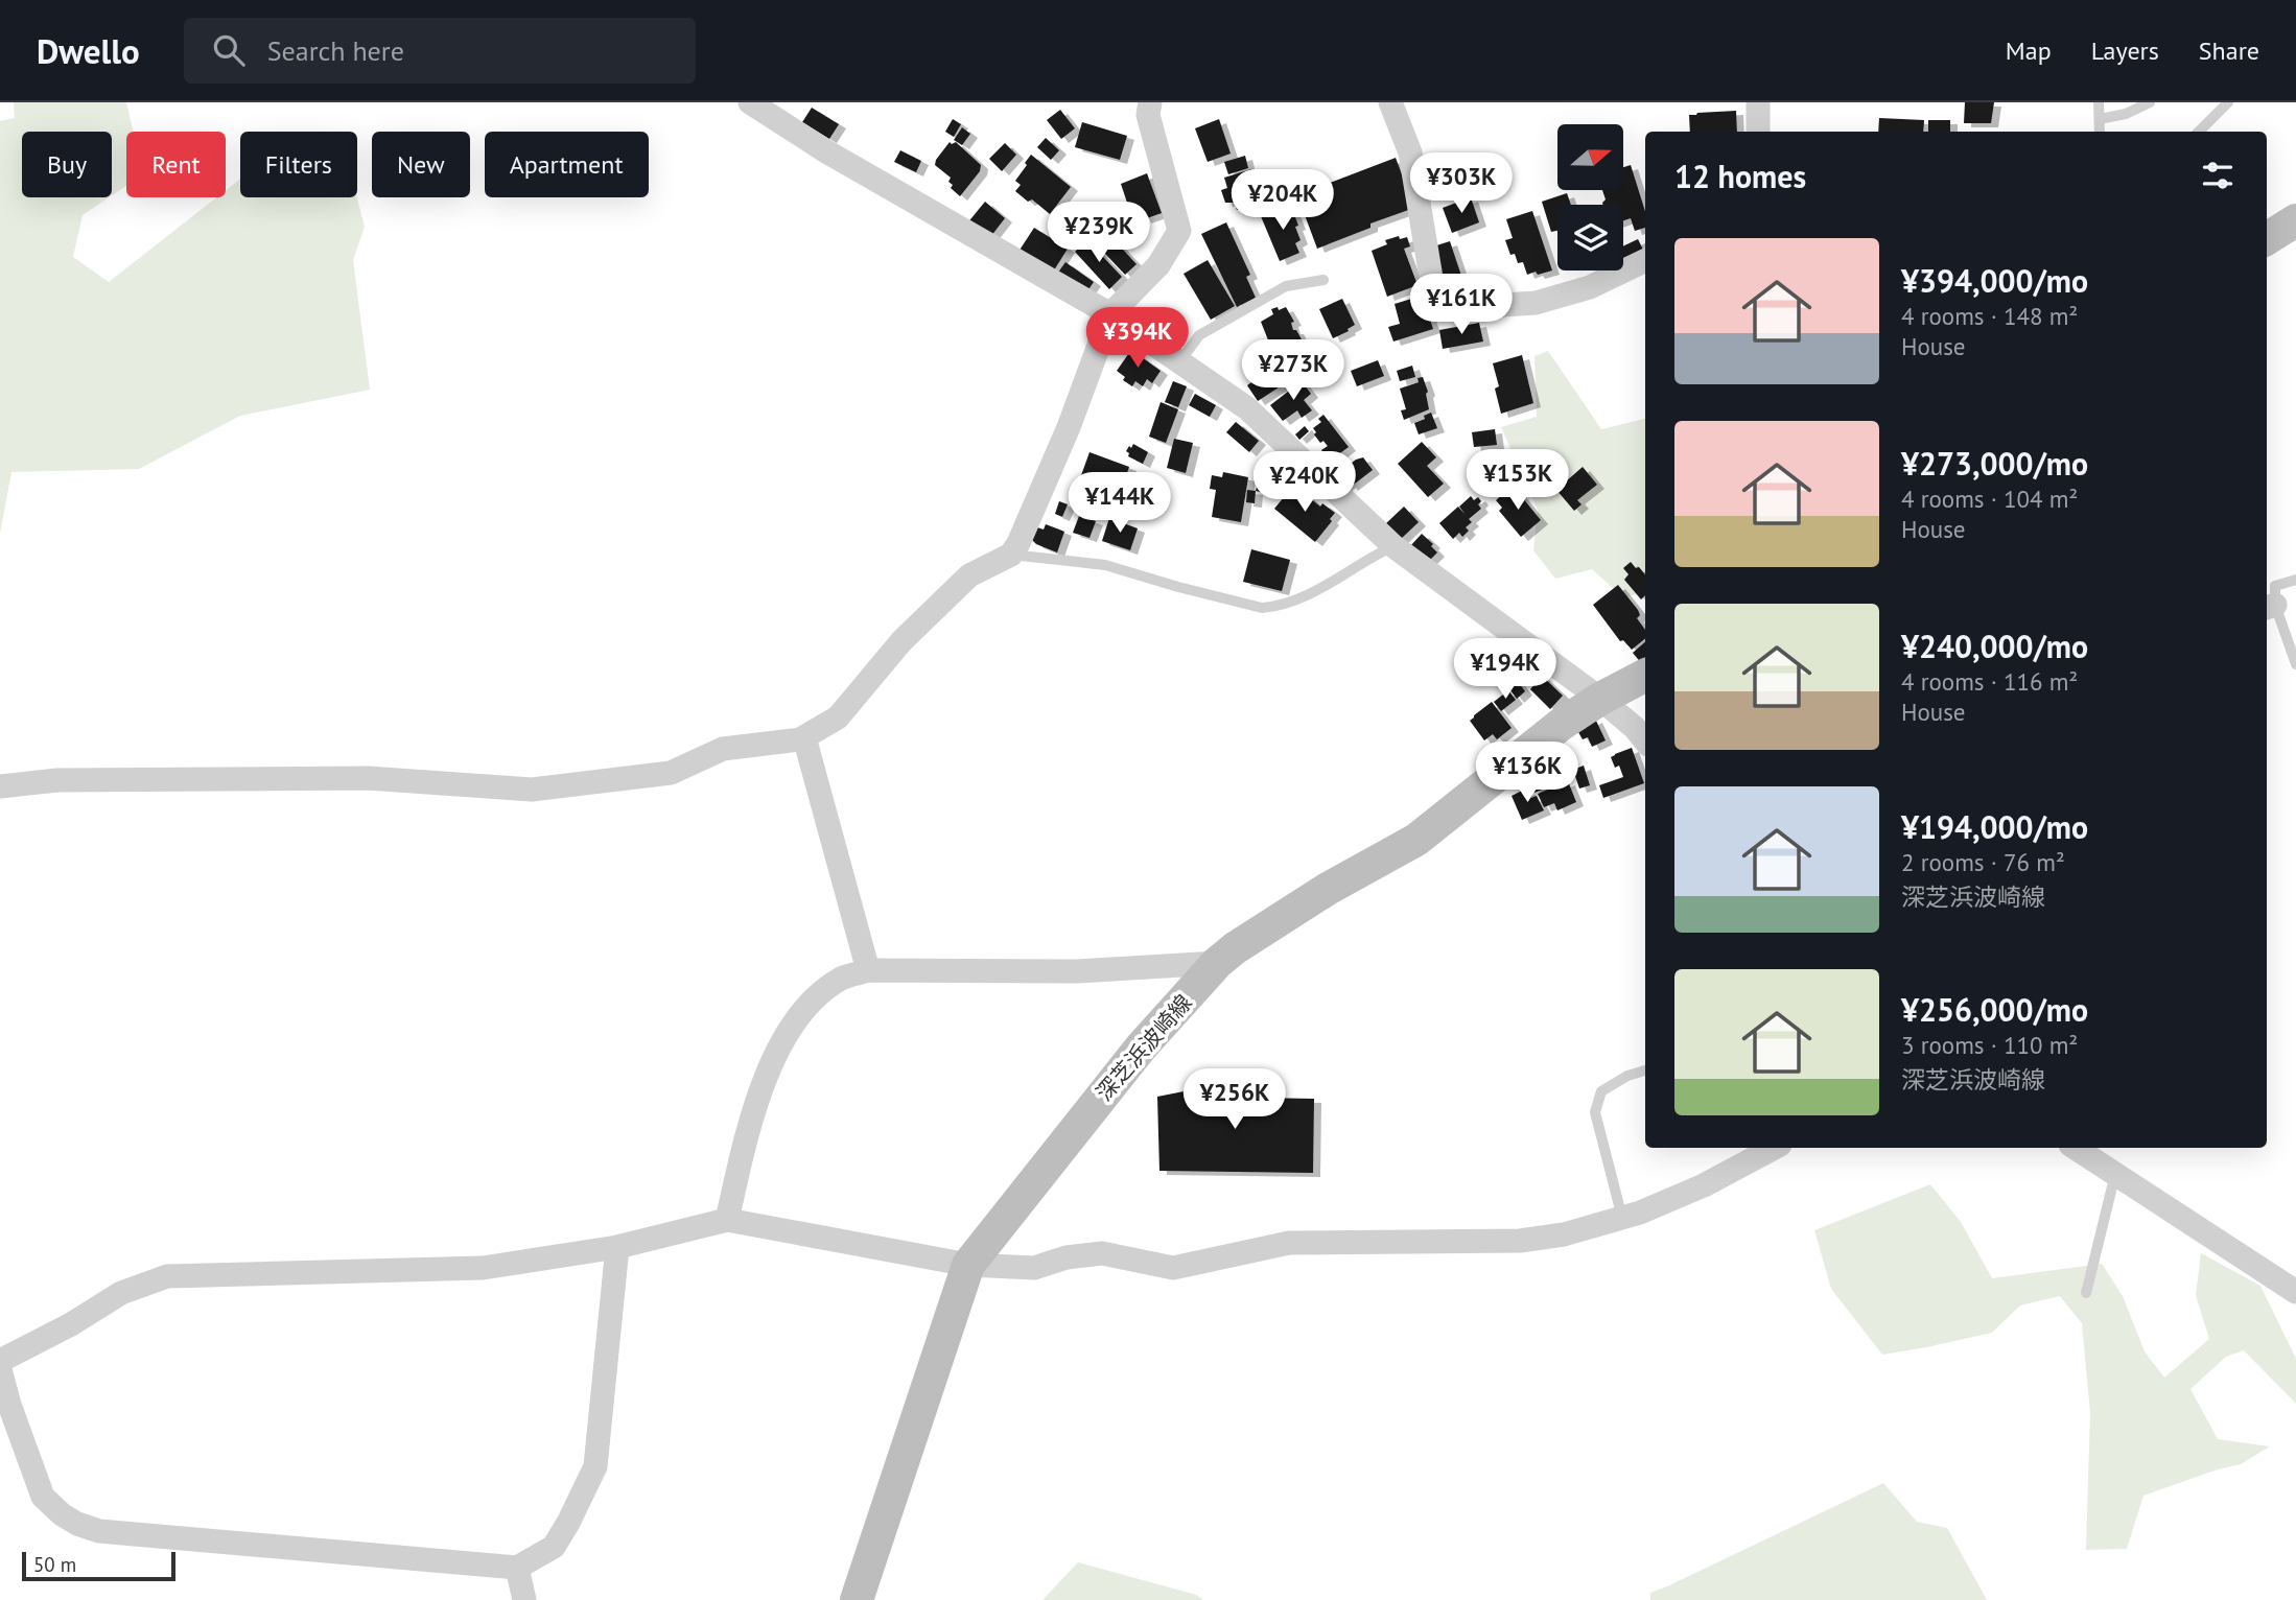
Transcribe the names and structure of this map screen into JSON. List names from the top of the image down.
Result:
{
  "streets": {
    "main road": ["深芝浜波崎線"]
  },
  "scale_bar": "50 m",
  "north": "right",
  "page": {
    "header": "Dwello",
    "search": "Search here",
    "nav": ["Map", "Layers", "Share"],
    "chip": [
      "Buy",
      "Rent",
      "Filters",
      "New",
      "Apartment"
    ],
    "heading": "12 homes",
    "price": [
      "¥303K",
      "¥204K",
      "¥239K",
      "¥161K",
      "¥394K",
      "¥273K",
      "¥153K",
      "¥240K",
      "¥144K",
      "¥194K",
      "¥136K",
      "¥256K"
    ],
    "list": [
      {
        "name": "¥394,000/mo",
        "note": "4 rooms · 148 m² · House"
      },
      {
        "name": "¥273,000/mo",
        "note": "4 rooms · 104 m² · House"
      },
      {
        "name": "¥240,000/mo",
        "note": "4 rooms · 116 m² · House"
      },
      {
        "name": "¥194,000/mo",
        "note": "2 rooms · 76 m² · 深芝浜波崎線"
      },
      {
        "name": "¥256,000/mo",
        "note": "3 rooms · 110 m² · 深芝浜波崎線"
      }
    ],
    "scale": "50 m"
  }
}
